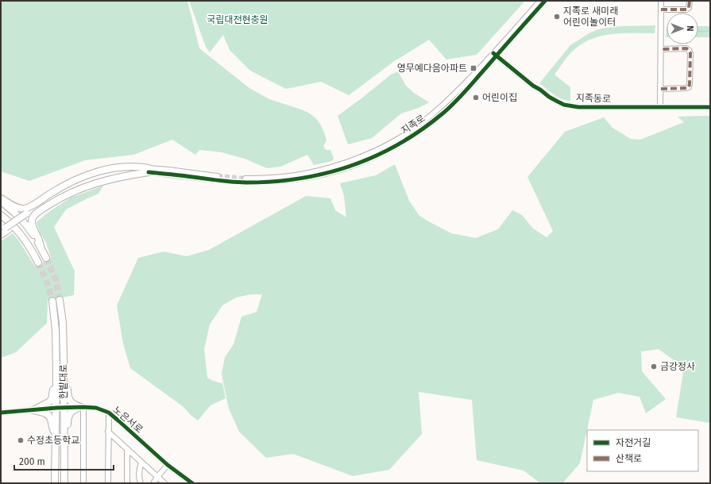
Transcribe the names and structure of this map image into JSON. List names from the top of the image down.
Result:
{
  "streets": {
    "main road": ["한밭대로"],
    "street": ["지족동로", "지족로", "노은서로"]
  },
  "crossings": [
    ["지족동로", "지족로"],
    ["한밭대로", "노은서로"]
  ],
  "parks": ["국립대전현충원"],
  "places": {
    "other": [
      "지족로 새미래 어린이놀이터",
      "어린이집",
      "금강정사",
      "수정초등학교"
    ],
    "transit": ["영무예다음아파트"]
  },
  "legend": ["자전거길", "산책로"],
  "scale_bar": "200 m",
  "north": "right"
}
